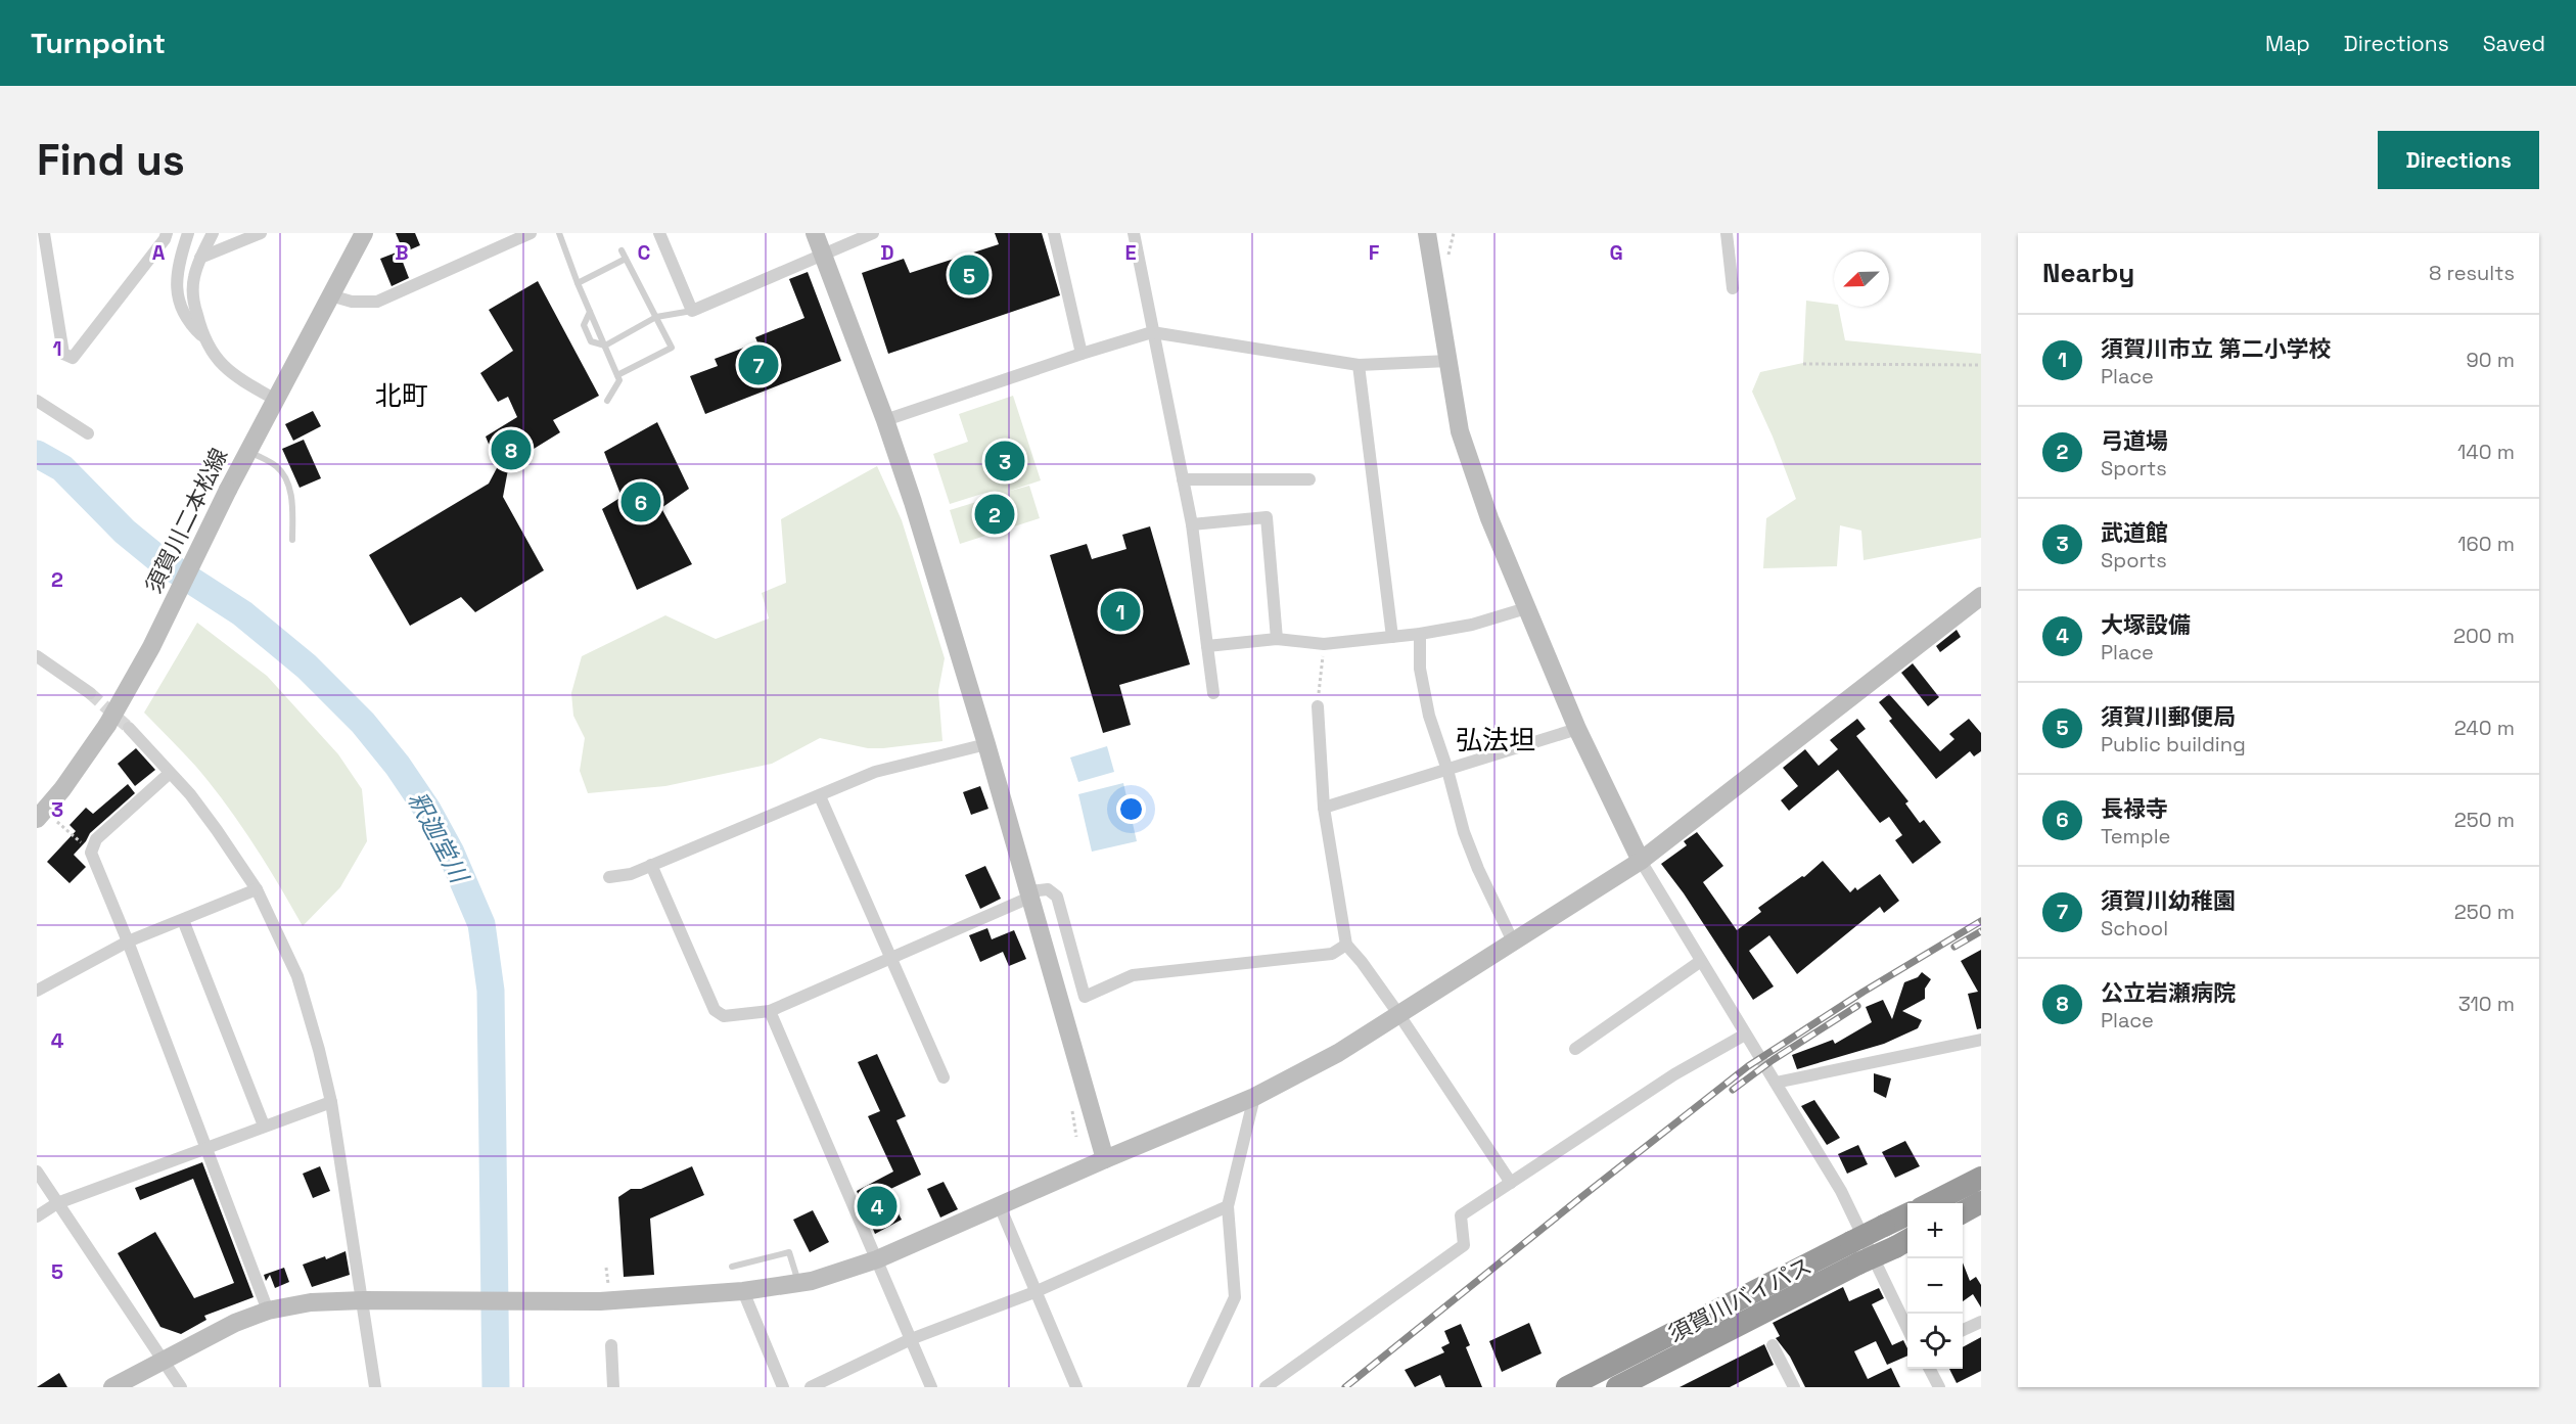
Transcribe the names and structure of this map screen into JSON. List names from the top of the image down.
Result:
{
  "streets": {
    "highway": ["須賀川バイパス"],
    "street": ["須賀川二本松線"]
  },
  "districts": ["北町", "弘法坦"],
  "water": ["釈迦堂川"],
  "north": "bottom left",
  "page": {
    "header": "Turnpoint",
    "nav": ["Map", "Directions", "Saved"],
    "buttons": "Directions",
    "title": "Find us",
    "heading": ["Nearby", "8 results"],
    "pins": [
      "5",
      "7",
      "8",
      "3",
      "6",
      "2",
      "1",
      "4"
    ],
    "list": [
      {
        "mark": "1",
        "name": "須賀川市立 第二小学校",
        "note": "Place",
        "value": "90 m"
      },
      {
        "mark": "2",
        "name": "弓道場",
        "note": "Sports",
        "value": "140 m"
      },
      {
        "mark": "3",
        "name": "武道館",
        "note": "Sports",
        "value": "160 m"
      },
      {
        "mark": "4",
        "name": "大塚設備",
        "note": "Place",
        "value": "200 m"
      },
      {
        "mark": "5",
        "name": "須賀川郵便局",
        "note": "Public building",
        "value": "240 m"
      },
      {
        "mark": "6",
        "name": "長禄寺",
        "note": "Temple",
        "value": "250 m"
      },
      {
        "mark": "7",
        "name": "須賀川幼稚園",
        "note": "School",
        "value": "250 m"
      },
      {
        "mark": "8",
        "name": "公立岩瀬病院",
        "note": "Place",
        "value": "310 m"
      }
    ],
    "map_buttons": ["+", "−"]
  },
  "grid": {
    "columns": [
      "A",
      "B",
      "C",
      "D",
      "E",
      "F",
      "G"
    ],
    "rows": [
      "1",
      "2",
      "3",
      "4",
      "5"
    ]
  }
}
